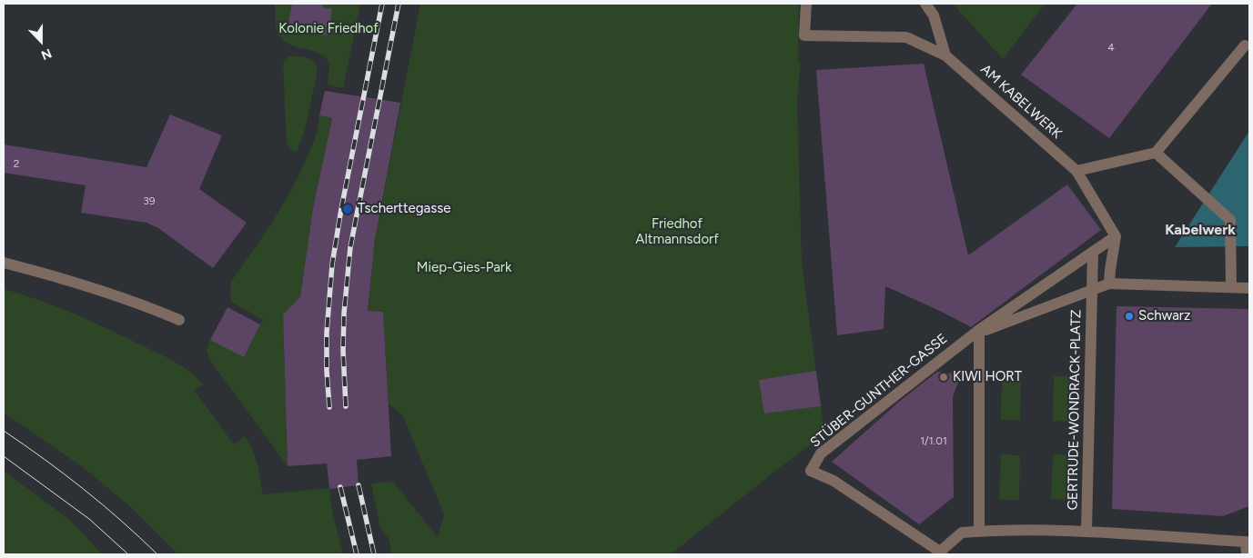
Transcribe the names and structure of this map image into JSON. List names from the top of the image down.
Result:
{
  "streets": {
    "street": ["AM KABELWERK", "STÜBER-GUNTHER-GASSE", "GERTRUDE-WONDRACK-PLATZ"]
  },
  "crossings": [
    ["STÜBER-GUNTHER-GASSE", "GERTRUDE-WONDRACK-PLATZ"]
  ],
  "districts": ["Kabelwerk"],
  "parks": ["Kolonie Friedhof", "Friedhof Altmannsdorf", "Miep-Gies-Park"],
  "places": ["Tscherttegasse", "Schwarz", "KIWI HORT"],
  "house_numbers": [
    "4",
    "2",
    "39",
    "1/1.01"
  ],
  "north": "bottom"
}
